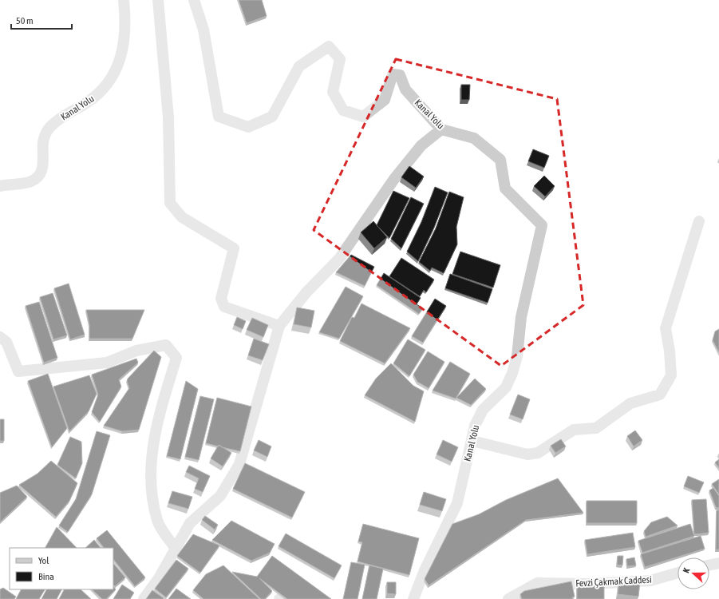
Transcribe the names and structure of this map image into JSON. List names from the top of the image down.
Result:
{
  "streets": {
    "street": ["Kanal Yolu", "Fevzi Çakmak Caddesi"]
  },
  "legend": ["Yol", "Bina"],
  "scale_bar": "50 m",
  "north": "left"
}
